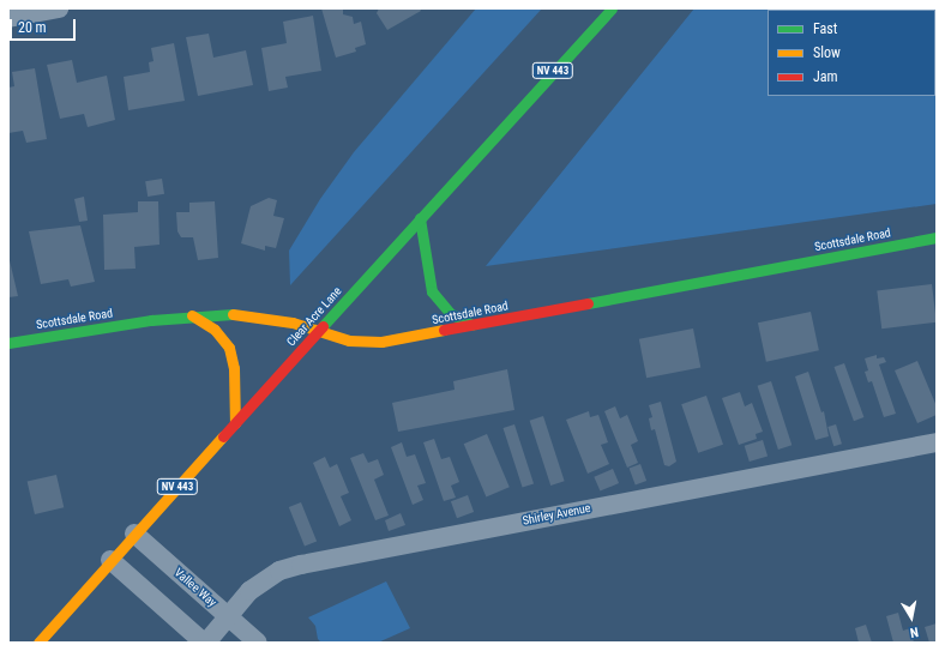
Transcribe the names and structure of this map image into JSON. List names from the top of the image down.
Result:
{
  "streets": {
    "main road": ["NV 443", "Scottsdale Road", "Clear Acre Lane"],
    "street": ["Shirley Avenue", "Vallee Way"]
  },
  "crossings": [
    ["Scottsdale Road", "Clear Acre Lane"],
    ["Clear Acre Lane", "Vallee Way"],
    ["Shirley Avenue", "Vallee Way"]
  ],
  "legend": ["Fast", "Slow", "Jam"],
  "scale_bar": "20 m",
  "north": "bottom"
}
